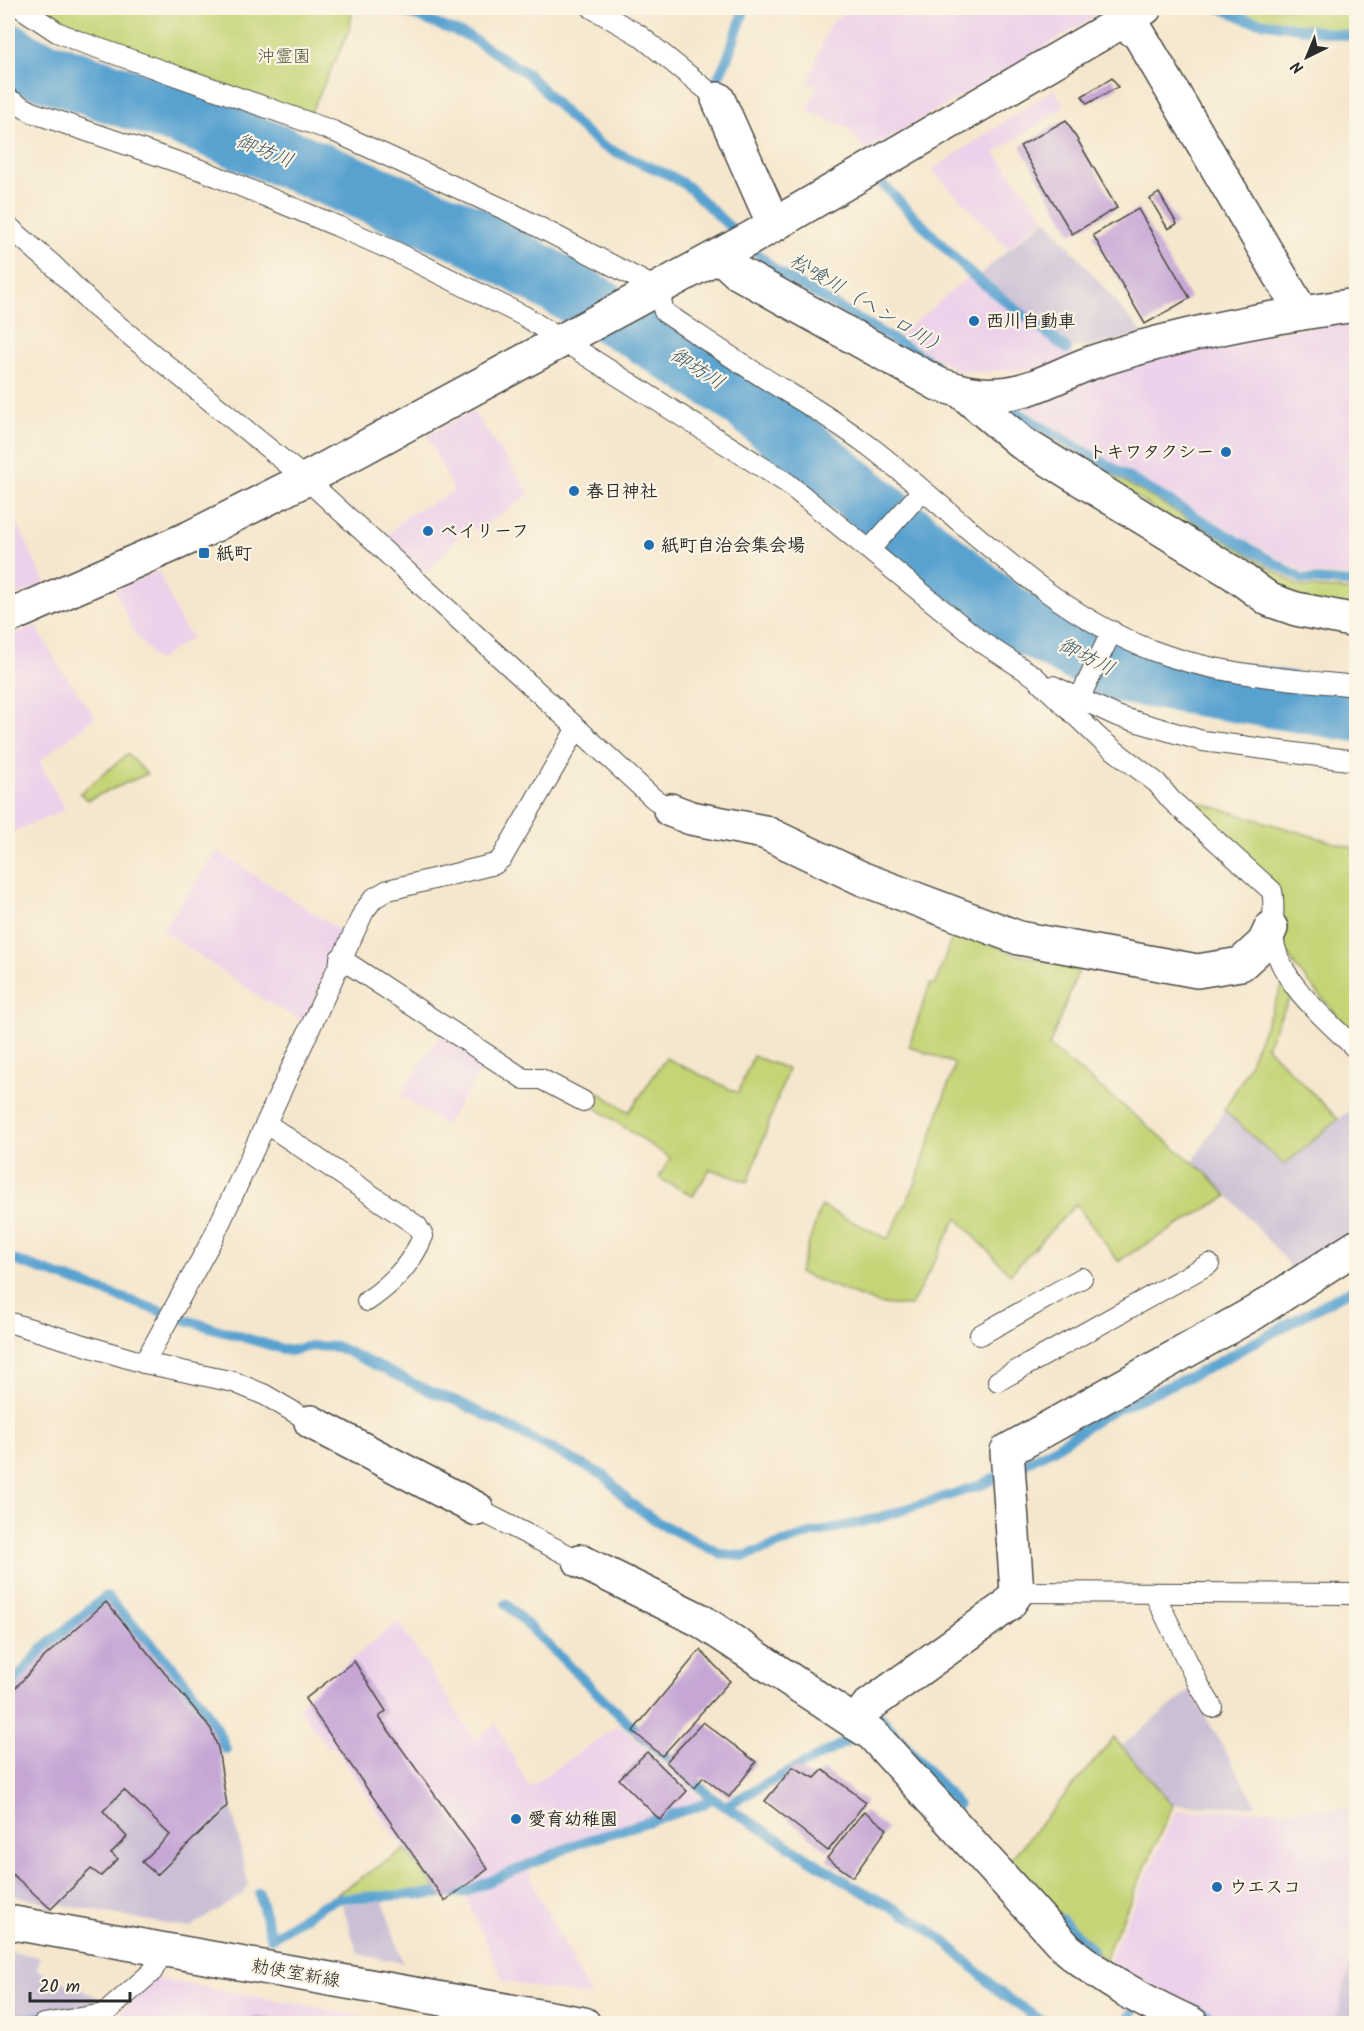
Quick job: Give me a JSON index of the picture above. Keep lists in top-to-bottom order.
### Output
{
  "streets": {
    "street": ["勅使室新線"]
  },
  "water": ["御坊川", "松喰川（ヘンロ川）"],
  "parks": ["沖霊園"],
  "places": {
    "other": [
      "西川自動車",
      "トキワタクシー",
      "春日神社",
      "ベイリーフ",
      "紙町自治会集会場",
      "愛育幼稚園",
      "ウエスコ"
    ],
    "transit": ["紙町"]
  },
  "scale_bar": "20 m",
  "north": "bottom left"
}
